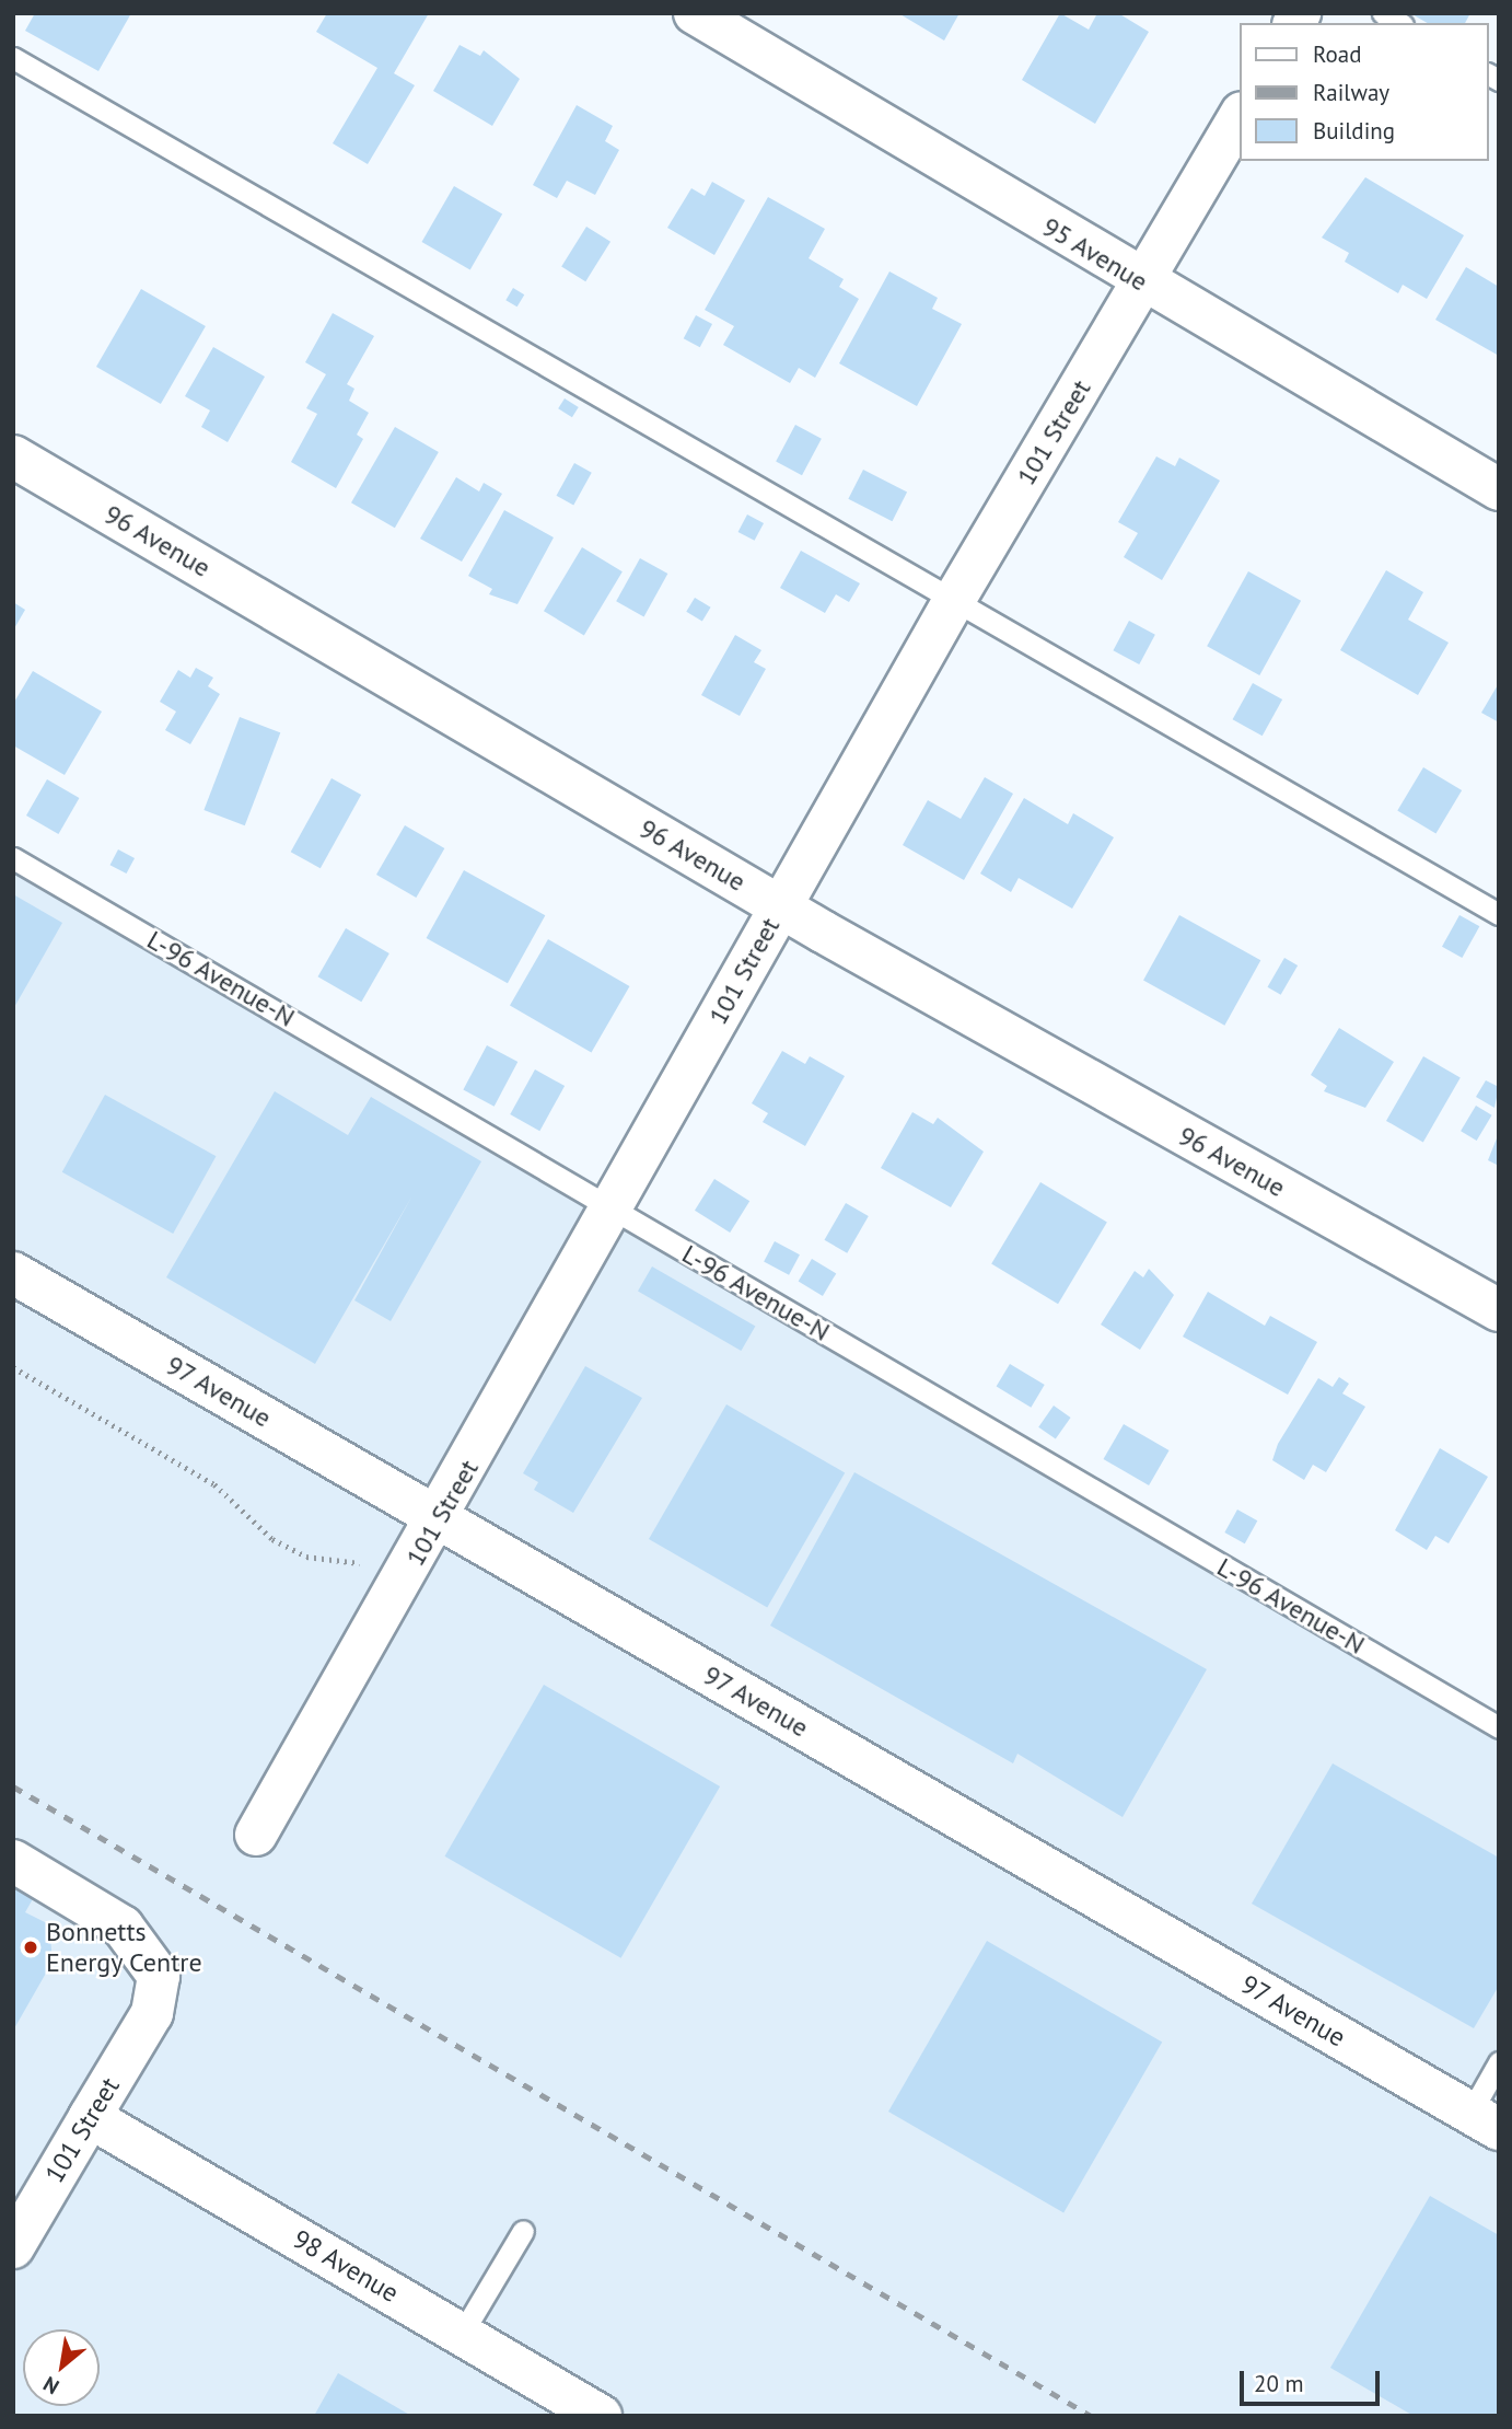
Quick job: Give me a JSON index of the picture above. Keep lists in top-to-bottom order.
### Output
{
  "streets": {
    "street": [
      "95 Avenue",
      "101 Street",
      "96 Avenue",
      "97 Avenue",
      "98 Avenue"
    ],
    "lane": ["L-96 Avenue-N"]
  },
  "crossings": [
    ["95 Avenue", "101 Street"],
    ["101 Street", "96 Avenue"],
    ["101 Street", "L-96 Avenue-N"],
    ["101 Street", "97 Avenue"],
    ["101 Street", "98 Avenue"]
  ],
  "places": ["Bonnetts Energy Centre"],
  "legend": ["Road", "Railway", "Building"],
  "scale_bar": "20 m",
  "north": "bottom left"
}
